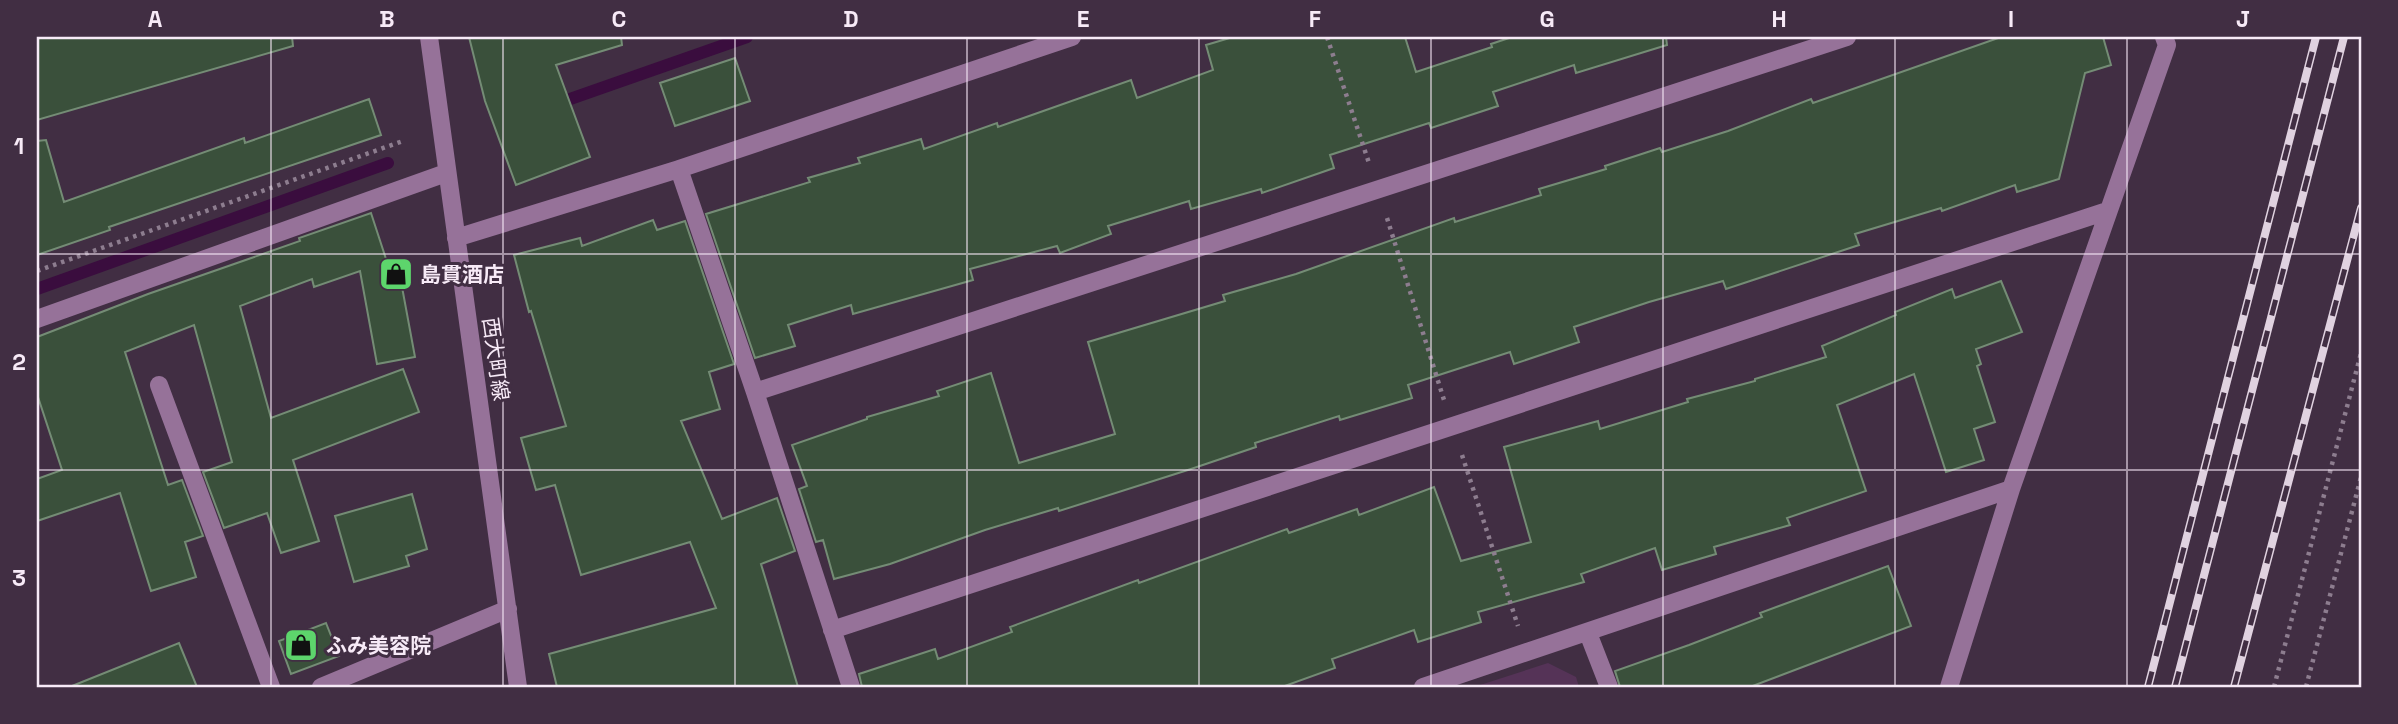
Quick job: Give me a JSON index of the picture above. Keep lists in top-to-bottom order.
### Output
{
  "streets": {
    "street": ["西大町線"]
  },
  "places": {
    "shop": ["島貫酒店", "ふみ美容院"]
  },
  "grid": {
    "columns": [
      "A",
      "B",
      "C",
      "D",
      "E",
      "F",
      "G",
      "H",
      "I",
      "J"
    ],
    "rows": ["1", "2", "3"]
  }
}
